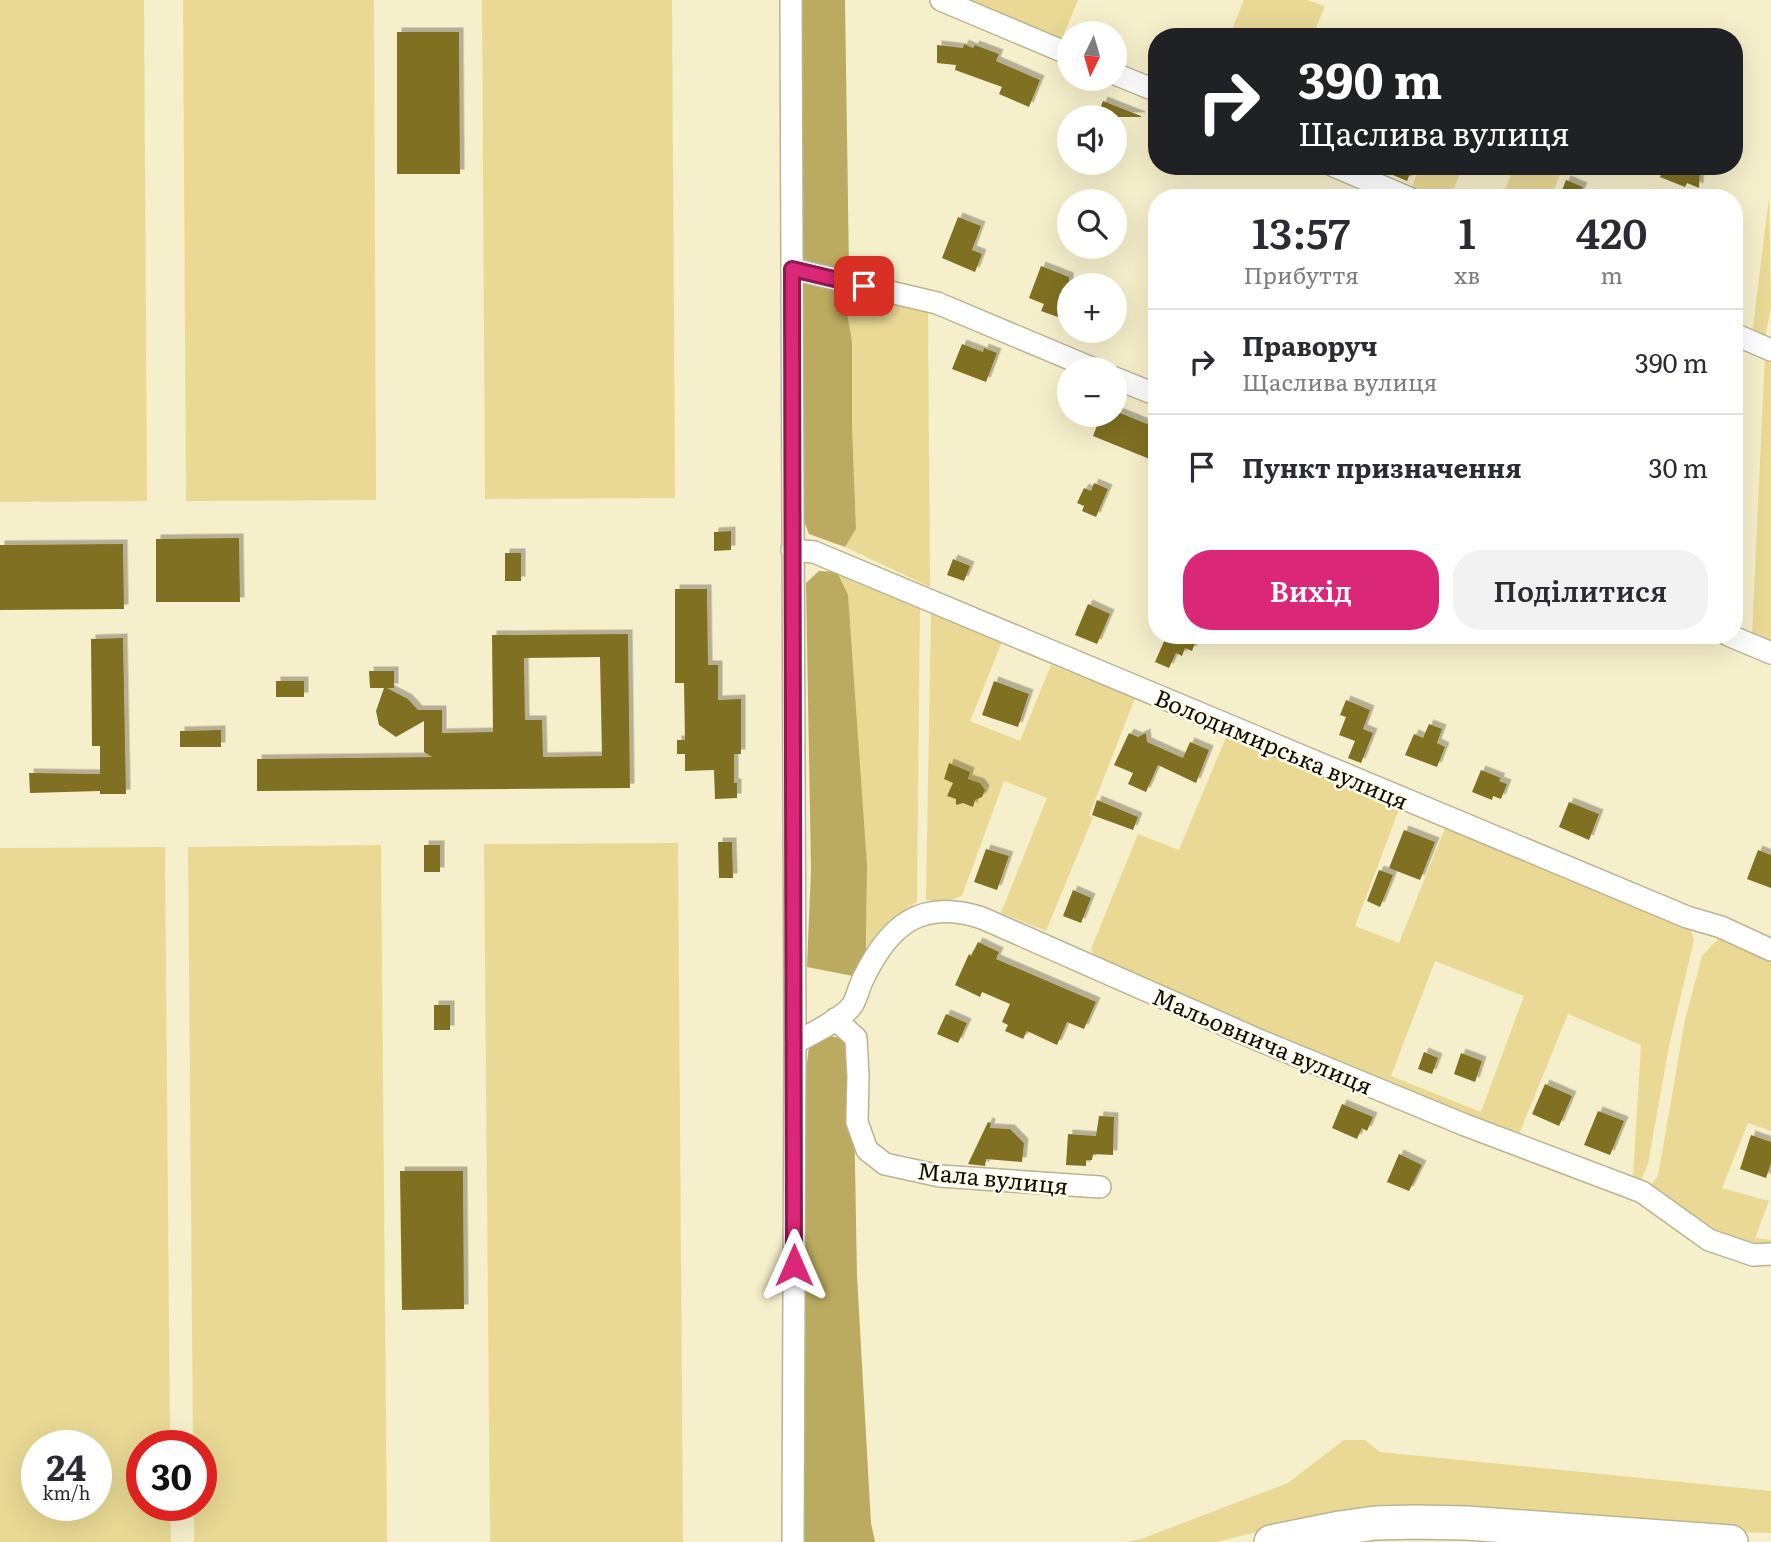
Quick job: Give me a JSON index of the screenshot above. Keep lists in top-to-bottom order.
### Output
{
  "streets": {
    "street": ["Володимирська вулиця", "Мальовнича вулиця", "Мала вулиця"]
  },
  "crossings": [
    ["Мальовнича вулиця", "Мала вулиця"]
  ],
  "north": "bottom",
  "page": {
    "map_buttons": ["+", "−"],
    "turn": ["390 m", "Щаслива вулиця"],
    "eta": [
      "13:57",
      "Прибуття",
      "1",
      "хв",
      "420",
      "m"
    ],
    "list": [
      {
        "name": "Праворуч",
        "note": "Щаслива вулиця",
        "value": "390 m"
      },
      {
        "name": "Пункт призначення",
        "value": "30 m"
      }
    ],
    "buttons": ["Вихід", "Поділитися"],
    "speed": "24 km/h",
    "limit": "30"
  }
}
